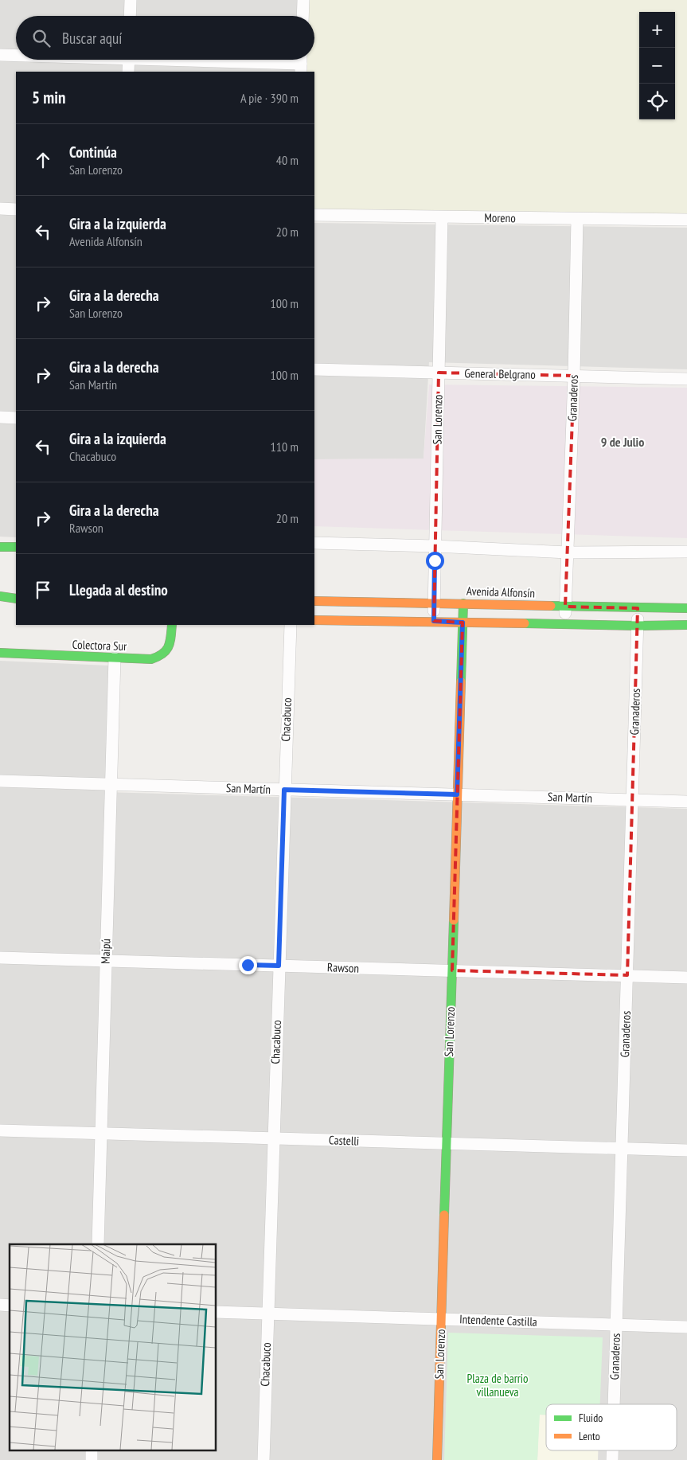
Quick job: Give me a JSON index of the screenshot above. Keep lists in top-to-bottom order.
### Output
{
  "streets": {
    "street": [
      "Moreno",
      "General Belgrano",
      "Granaderos",
      "San Lorenzo",
      "Avenida Alfonsín",
      "Colectora Sur",
      "Chacabuco",
      "San Martín",
      "Maipú",
      "Rawson",
      "Castelli",
      "Intendente Castilla"
    ]
  },
  "crossings": [
    ["Moreno", "Granaderos"],
    ["Moreno", "San Lorenzo"],
    ["General Belgrano", "Granaderos"],
    ["General Belgrano", "San Lorenzo"],
    ["Granaderos", "Avenida Alfonsín"],
    ["Granaderos", "San Martín"],
    ["Granaderos", "Rawson"],
    ["Granaderos", "Castelli"],
    ["Granaderos", "Intendente Castilla"],
    ["San Lorenzo", "Avenida Alfonsín"],
    ["San Lorenzo", "San Martín"],
    ["San Lorenzo", "Rawson"],
    ["San Lorenzo", "Castelli"],
    ["San Lorenzo", "Intendente Castilla"],
    ["Colectora Sur", "Maipú"],
    ["Chacabuco", "San Martín"],
    ["Chacabuco", "Rawson"],
    ["Chacabuco", "Castelli"],
    ["Chacabuco", "Intendente Castilla"],
    ["San Martín", "Maipú"],
    ["Maipú", "Rawson"],
    ["Maipú", "Castelli"]
  ],
  "districts": ["9 de Julio"],
  "parks": ["Plaza de barrio villanueva"],
  "legend": ["Fluido", "Lento"],
  "page": {
    "map_buttons": ["+", "−"],
    "search": "Buscar aquí",
    "heading": ["5 min", "A pie · 390 m"],
    "list": [
      ["Continúa", "San Lorenzo", "40 m"],
      ["Gira a la izquierda", "Avenida Alfonsín", "20 m"],
      ["Gira a la derecha", "San Lorenzo", "100 m"],
      ["Gira a la derecha", "San Martín", "100 m"],
      ["Gira a la izquierda", "Chacabuco", "110 m"],
      ["Gira a la derecha", "Rawson", "20 m"],
      "Llegada al destino"
    ]
  }
}
